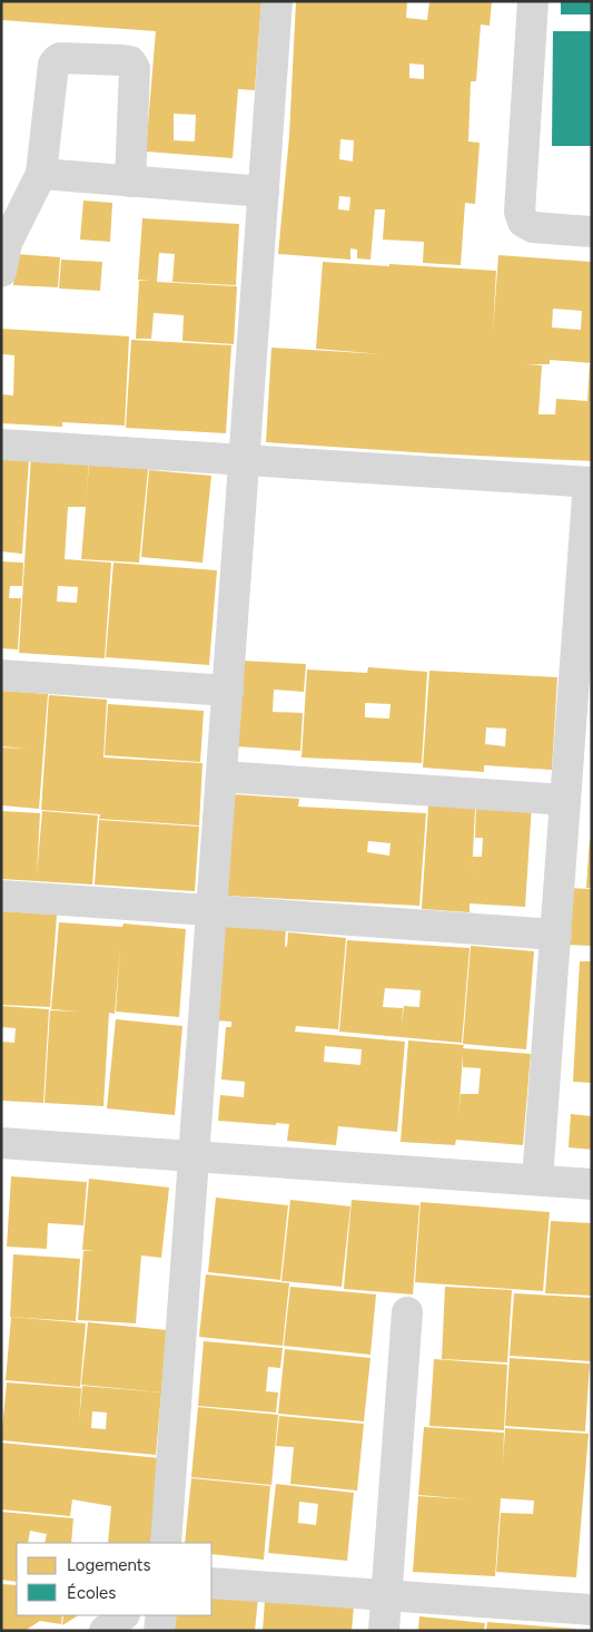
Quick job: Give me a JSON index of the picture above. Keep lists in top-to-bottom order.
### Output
{
  "legend": ["Logements", "Écoles"]
}
